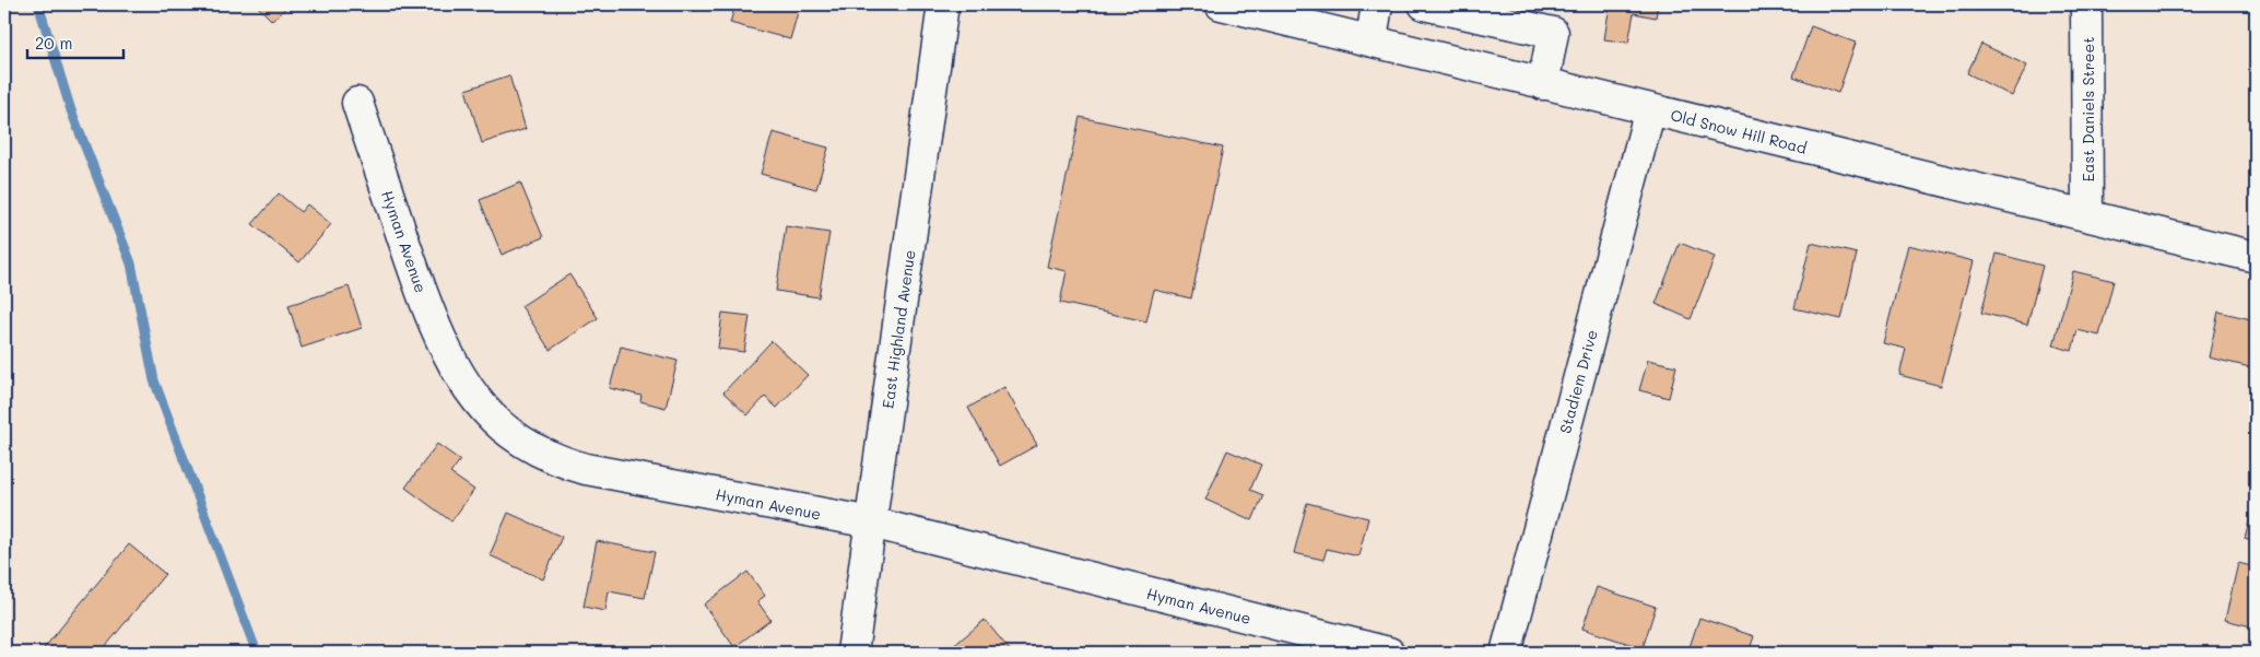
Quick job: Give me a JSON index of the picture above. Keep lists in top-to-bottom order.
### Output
{
  "streets": {
    "street": [
      "East Daniels Street",
      "Old Snow Hill Road",
      "Hyman Avenue",
      "East Highland Avenue",
      "Stadiem Drive"
    ]
  },
  "crossings": [
    ["East Daniels Street", "Old Snow Hill Road"],
    ["Old Snow Hill Road", "Stadiem Drive"],
    ["Hyman Avenue", "East Highland Avenue"]
  ],
  "scale_bar": "20 m"
}
